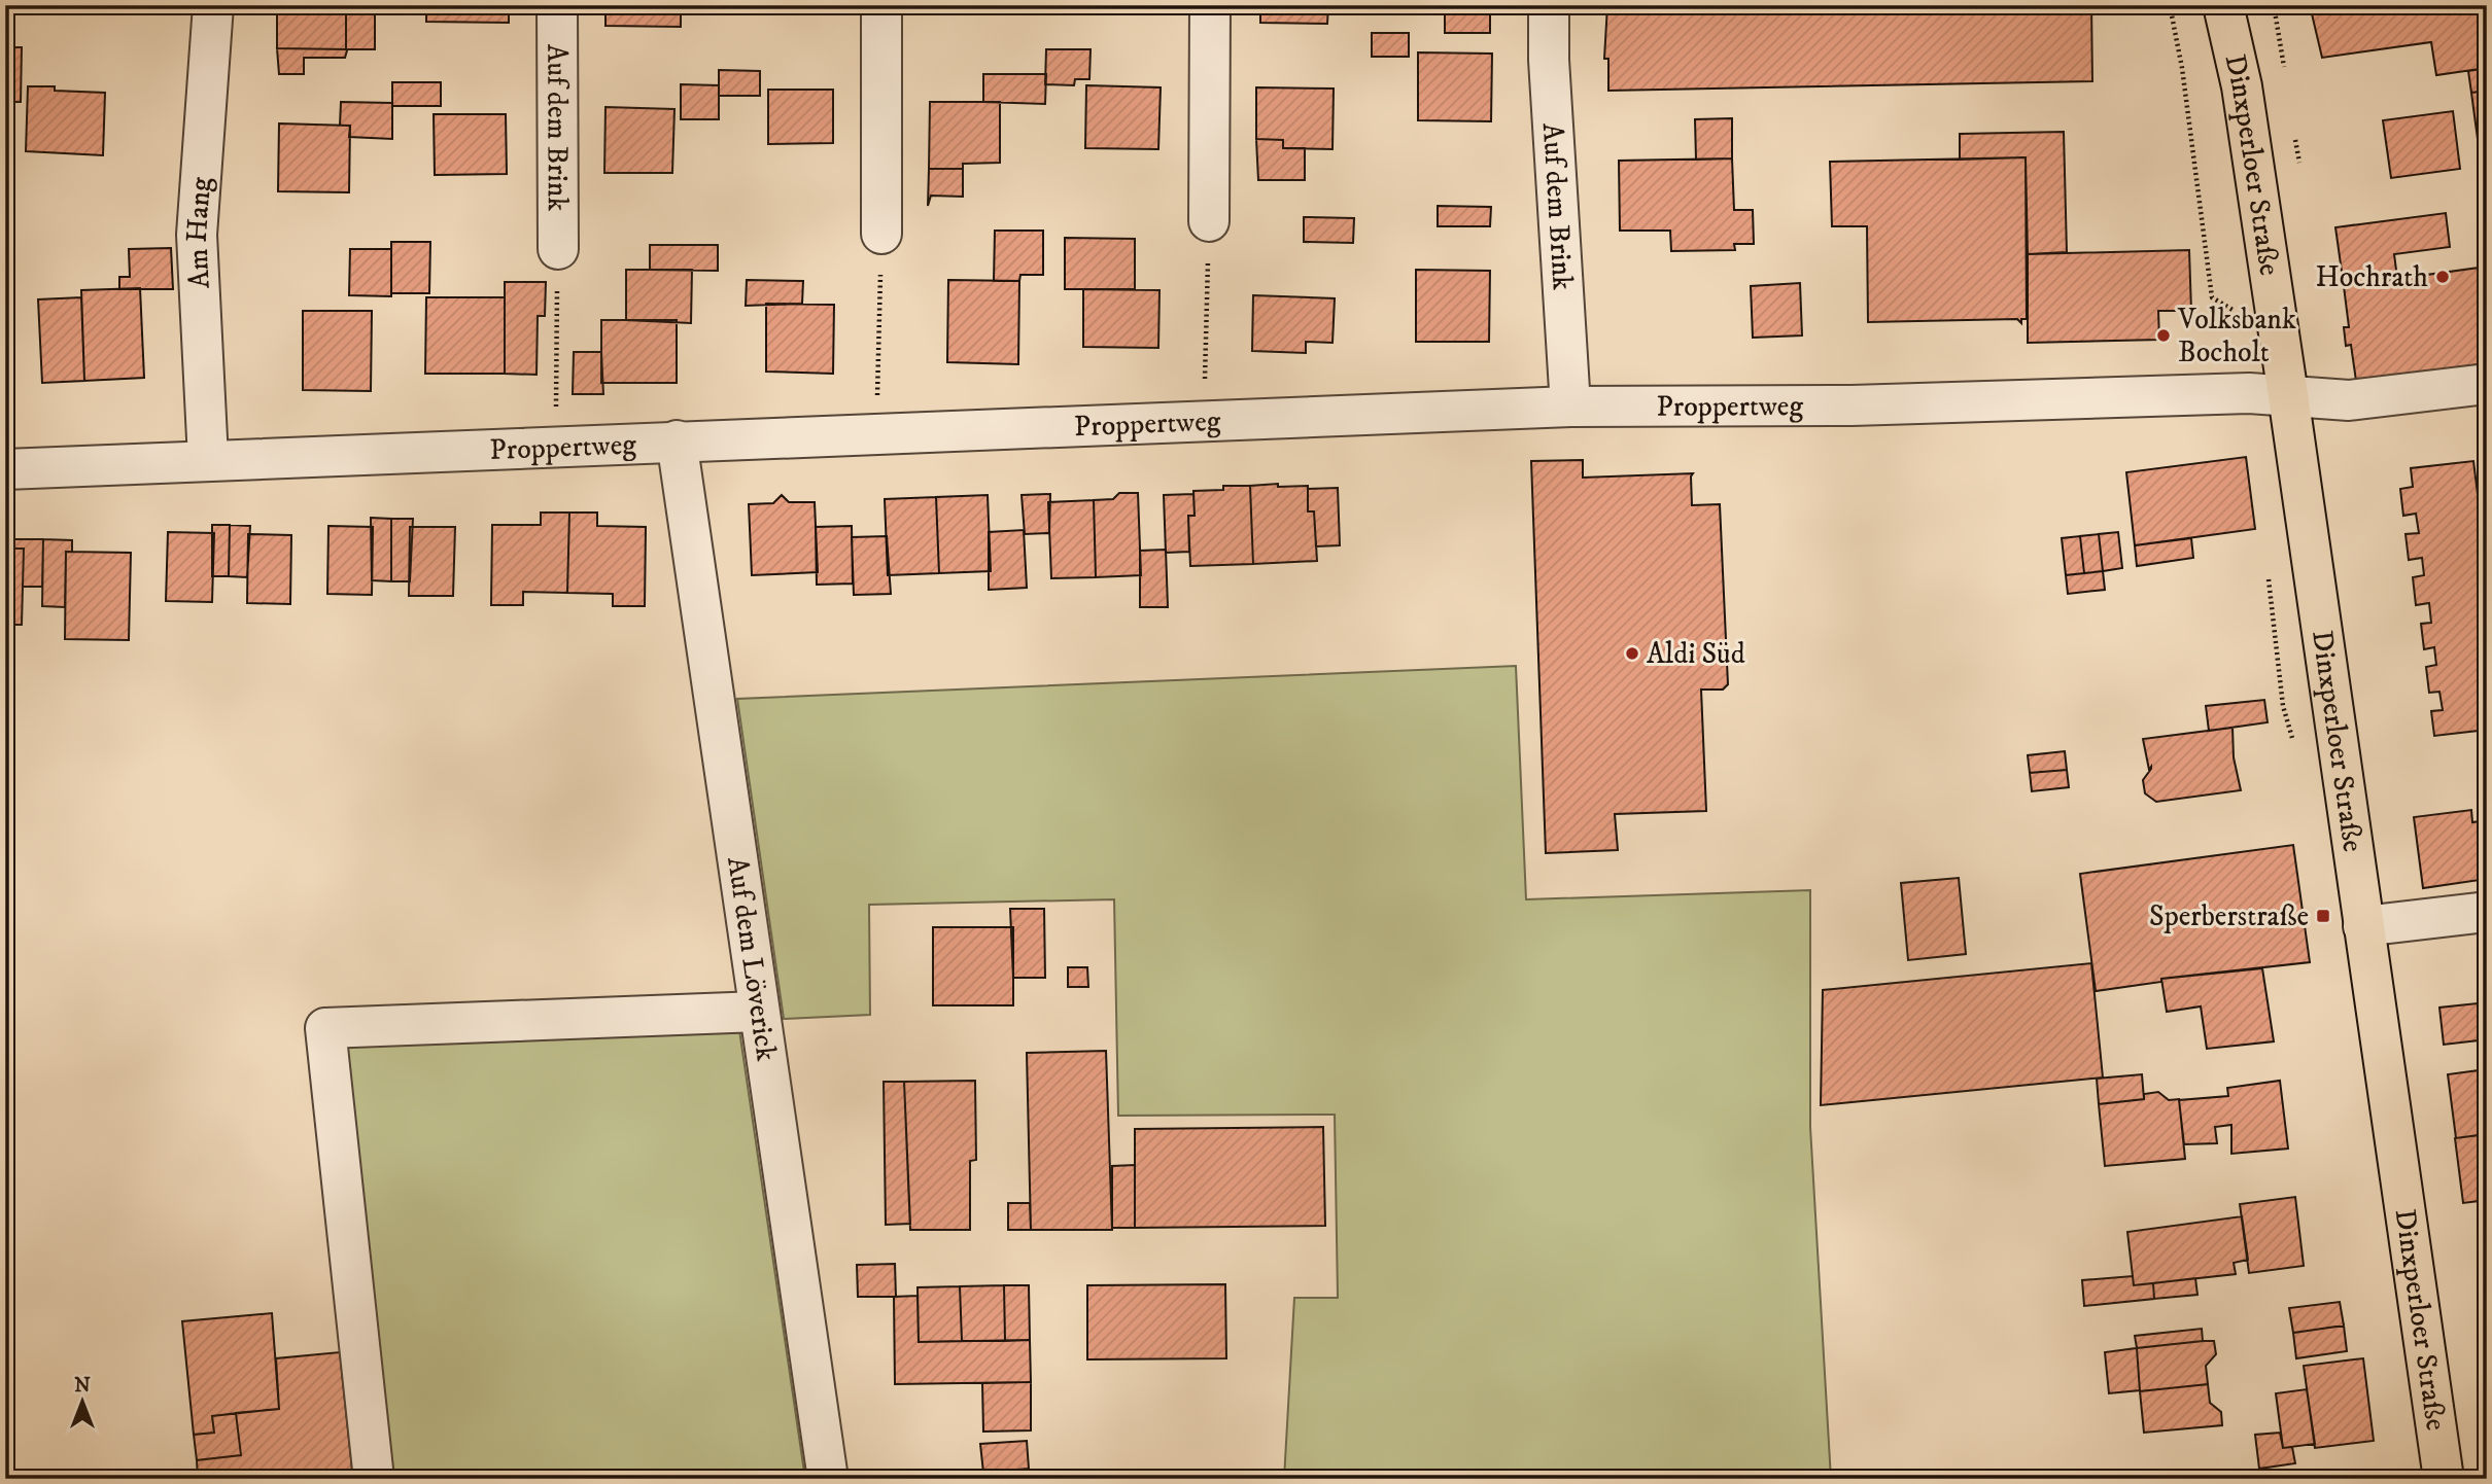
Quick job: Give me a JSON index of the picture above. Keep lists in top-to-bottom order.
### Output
{
  "streets": {
    "main road": ["Dinxperloer Straße"],
    "street": [
      "Auf dem Brink",
      "Am Hang",
      "Proppertweg",
      "Auf dem Löverick"
    ]
  },
  "crossings": [
    ["Auf dem Brink", "Proppertweg"],
    ["Dinxperloer Straße", "Proppertweg"],
    ["Am Hang", "Proppertweg"],
    ["Proppertweg", "Auf dem Löverick"]
  ],
  "places": {
    "other": ["Hochrath", "Volksbank Bocholt", "Aldi Süd"],
    "transit": ["Sperberstraße"]
  },
  "north": "top"
}
